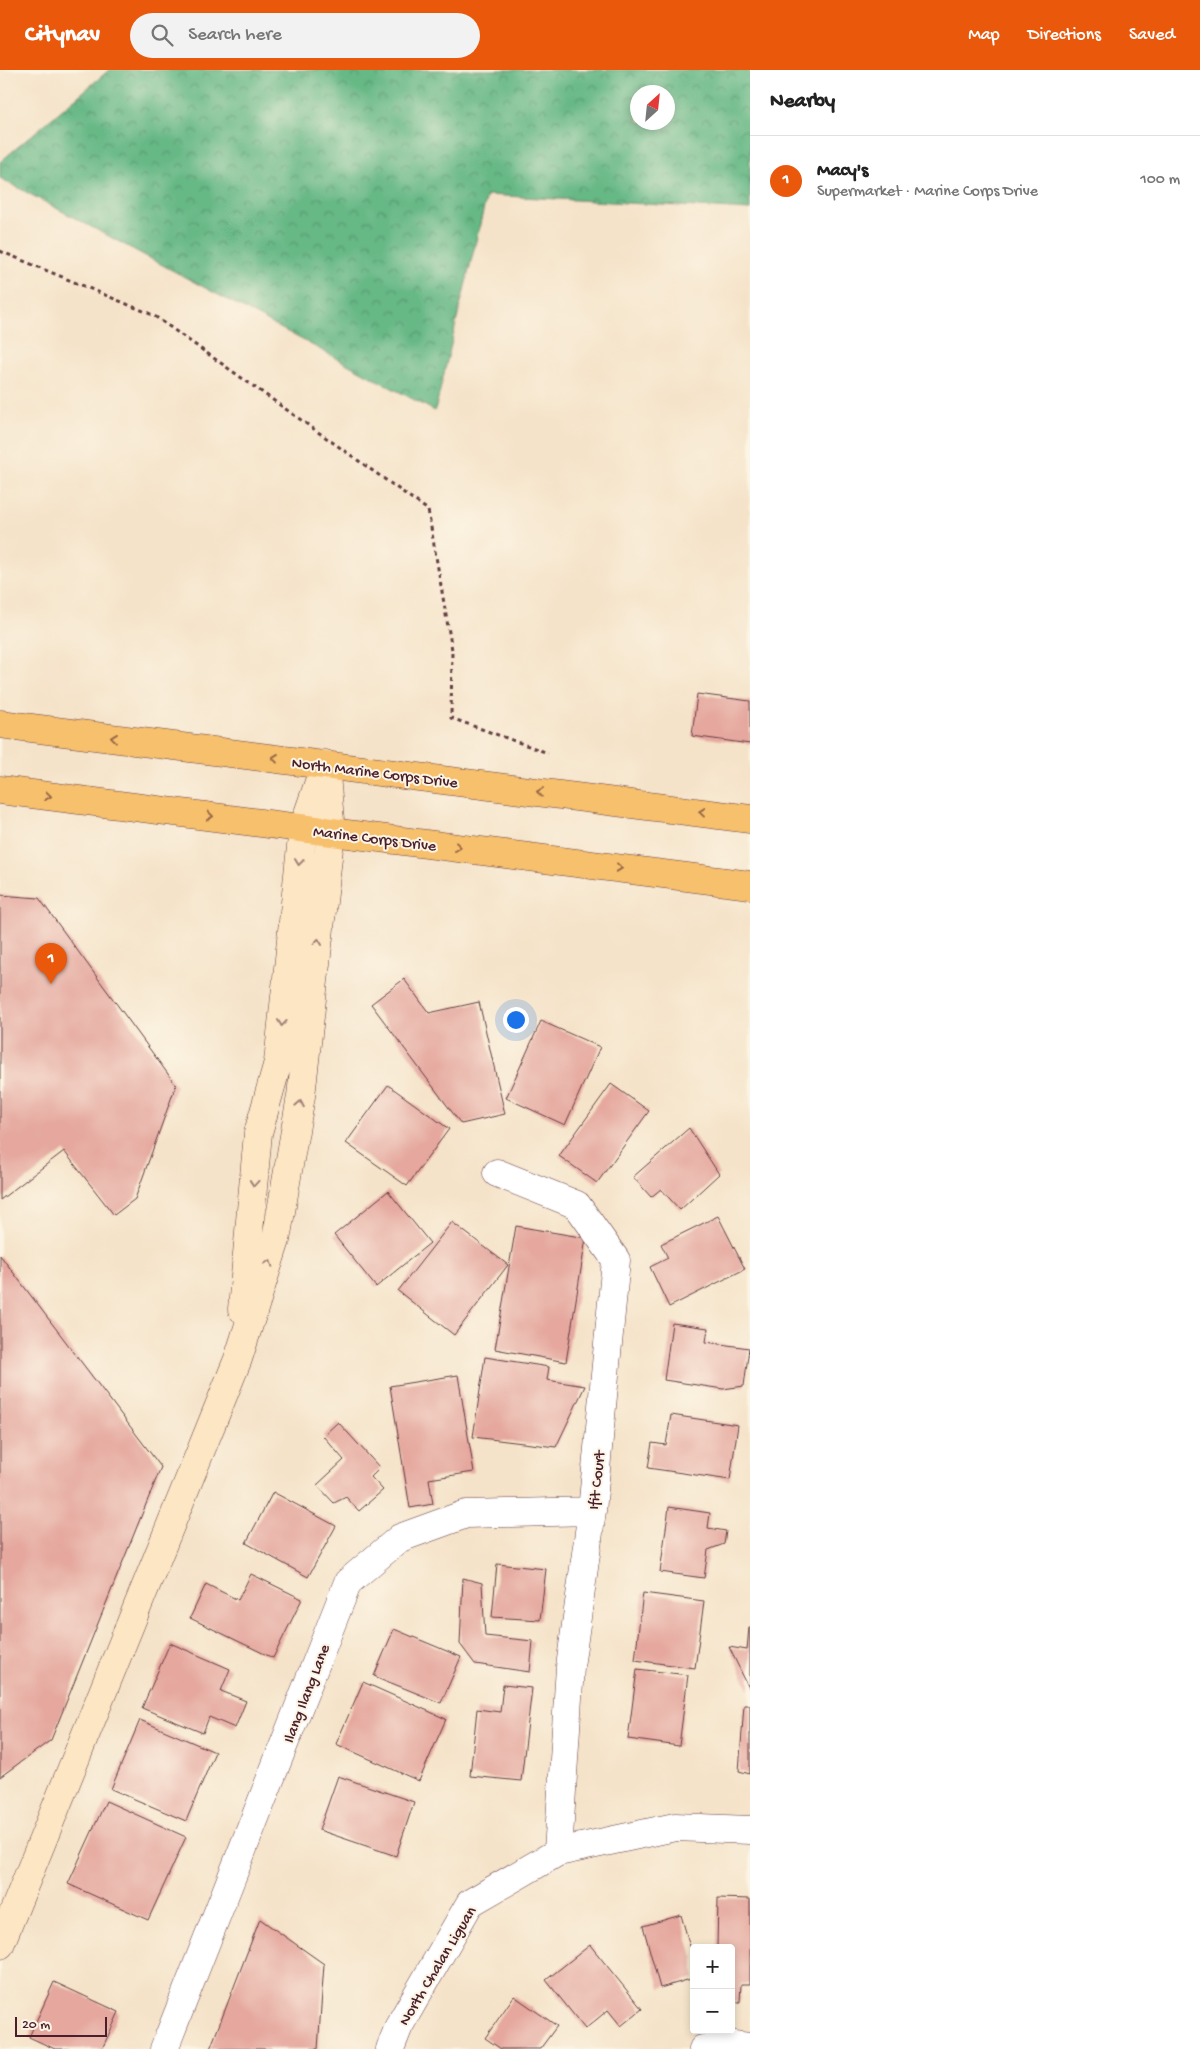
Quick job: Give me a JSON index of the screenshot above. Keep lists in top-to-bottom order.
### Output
{
  "streets": {
    "main road": ["North Marine Corps Drive", "Marine Corps Drive"],
    "street": ["Ifit Court", "Ilang Ilang Lane", "North Chalan Liguan"]
  },
  "crossings": [
    ["Ifit Court", "Ilang Ilang Lane"],
    ["Ifit Court", "North Chalan Liguan"]
  ],
  "one_way": ["North Marine Corps Drive", "Marine Corps Drive"],
  "scale_bar": "20 m",
  "north": "top right",
  "page": {
    "header": "Citynav",
    "search": "Search here",
    "nav": ["Map", "Directions", "Saved"],
    "heading": "Nearby",
    "list": [
      {
        "mark": "1",
        "name": "Macy's",
        "note": "Supermarket · Marine Corps Drive",
        "value": "100 m"
      }
    ],
    "pins": "1",
    "map_buttons": ["+", "−"],
    "scale": "20 m"
  }
}
